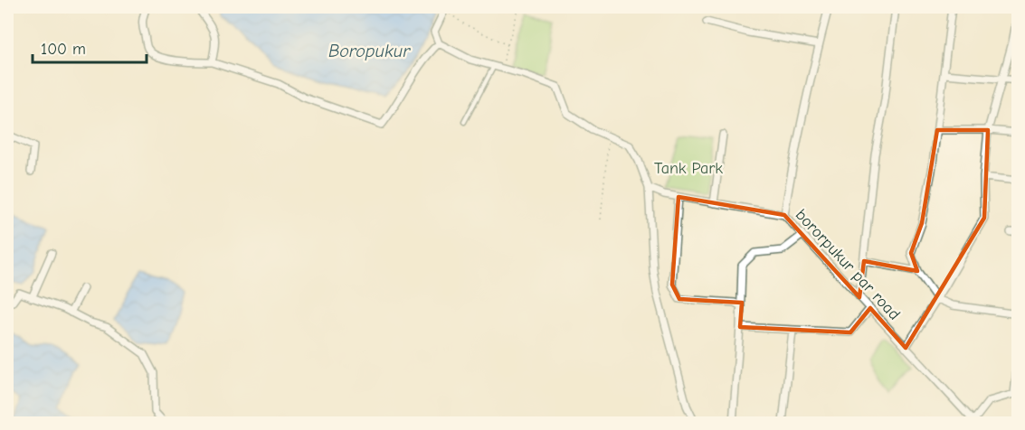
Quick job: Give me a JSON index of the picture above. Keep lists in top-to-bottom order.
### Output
{
  "streets": {
    "street": ["bororpukur par road"]
  },
  "water": ["Boropukur"],
  "parks": ["Tank Park"],
  "scale_bar": "100 m"
}
